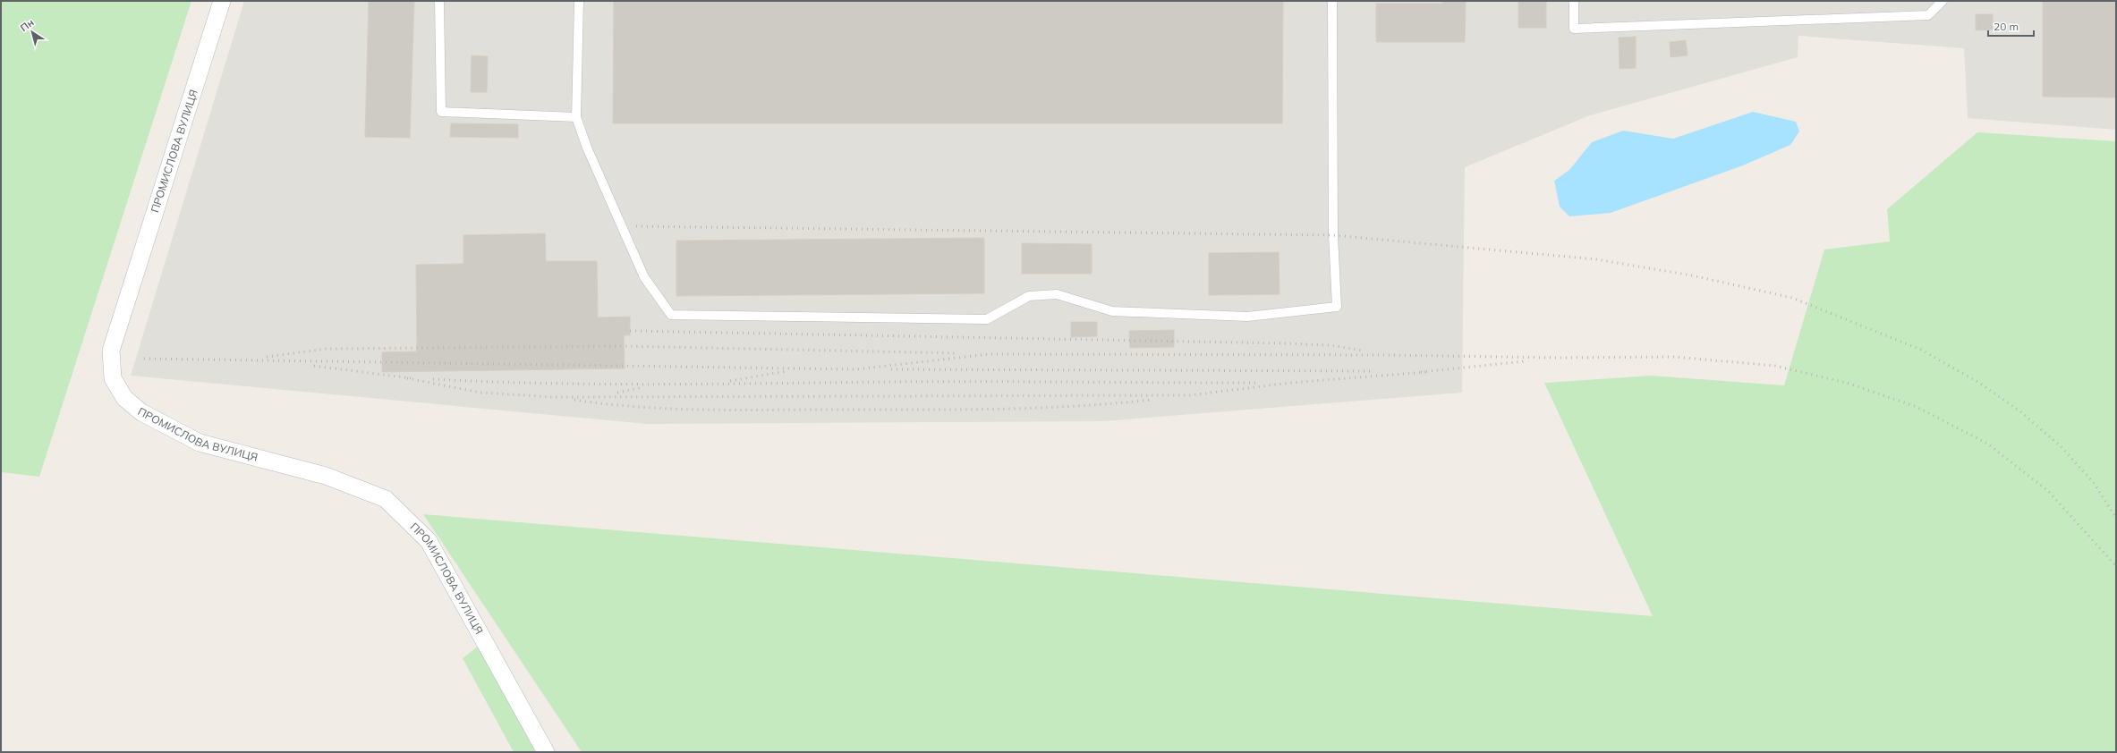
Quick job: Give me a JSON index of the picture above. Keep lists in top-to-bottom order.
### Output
{
  "streets": {
    "street": ["ПРОМИСЛОВА ВУЛИЦЯ"]
  },
  "scale_bar": "20 m",
  "north": "top left"
}
